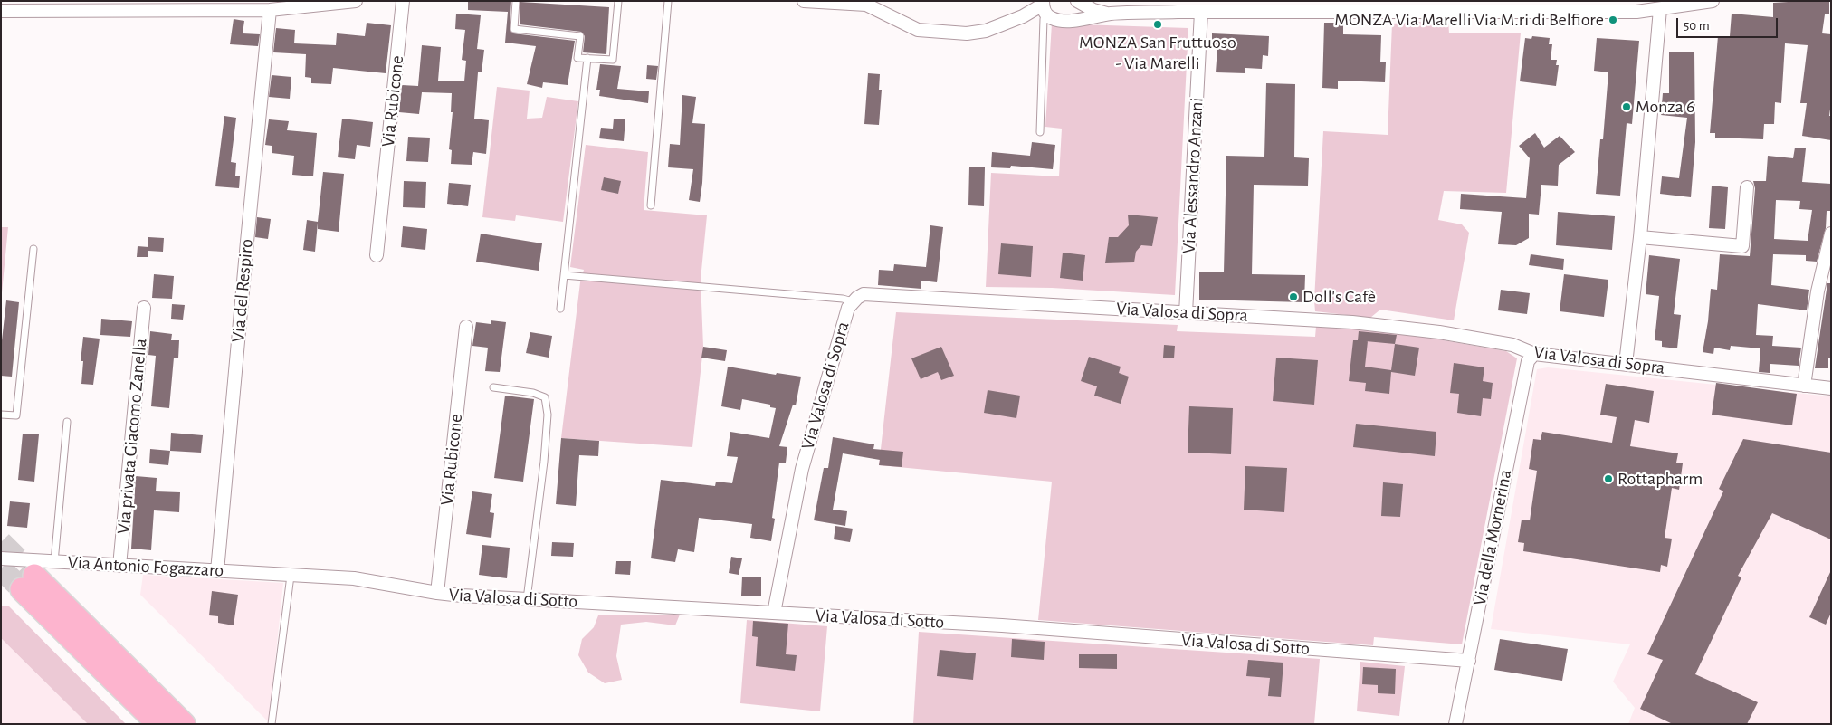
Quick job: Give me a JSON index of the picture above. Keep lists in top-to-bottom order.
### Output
{
  "streets": {
    "street": [
      "Via Rubicone",
      "Via Alessandro Anzani",
      "Via del Respiro",
      "Via Valosa di Sopra",
      "Via privata Giacomo Zanella",
      "Via della Mornerina",
      "Via Antonio Fogazzaro",
      "Via Valosa di Sotto"
    ]
  },
  "crossings": [
    ["Via Rubicone", "Via Valosa di Sotto"],
    ["Via Alessandro Anzani", "Via Valosa di Sopra"],
    ["Via del Respiro", "Via Antonio Fogazzaro"],
    ["Via Valosa di Sopra", "Via della Mornerina"],
    ["Via Valosa di Sopra", "Via Valosa di Sotto"],
    ["Via privata Giacomo Zanella", "Via Antonio Fogazzaro"],
    ["Via della Mornerina", "Via Valosa di Sotto"],
    ["Via Antonio Fogazzaro", "Via Valosa di Sotto"]
  ],
  "places": [
    "MONZA Via Marelli Via M.ri di Belfiore",
    "MONZA San Fruttuoso - Via Marelli",
    "Monza 6",
    "Doll's Cafè",
    "Rottapharm"
  ],
  "scale_bar": "50 m"
}
